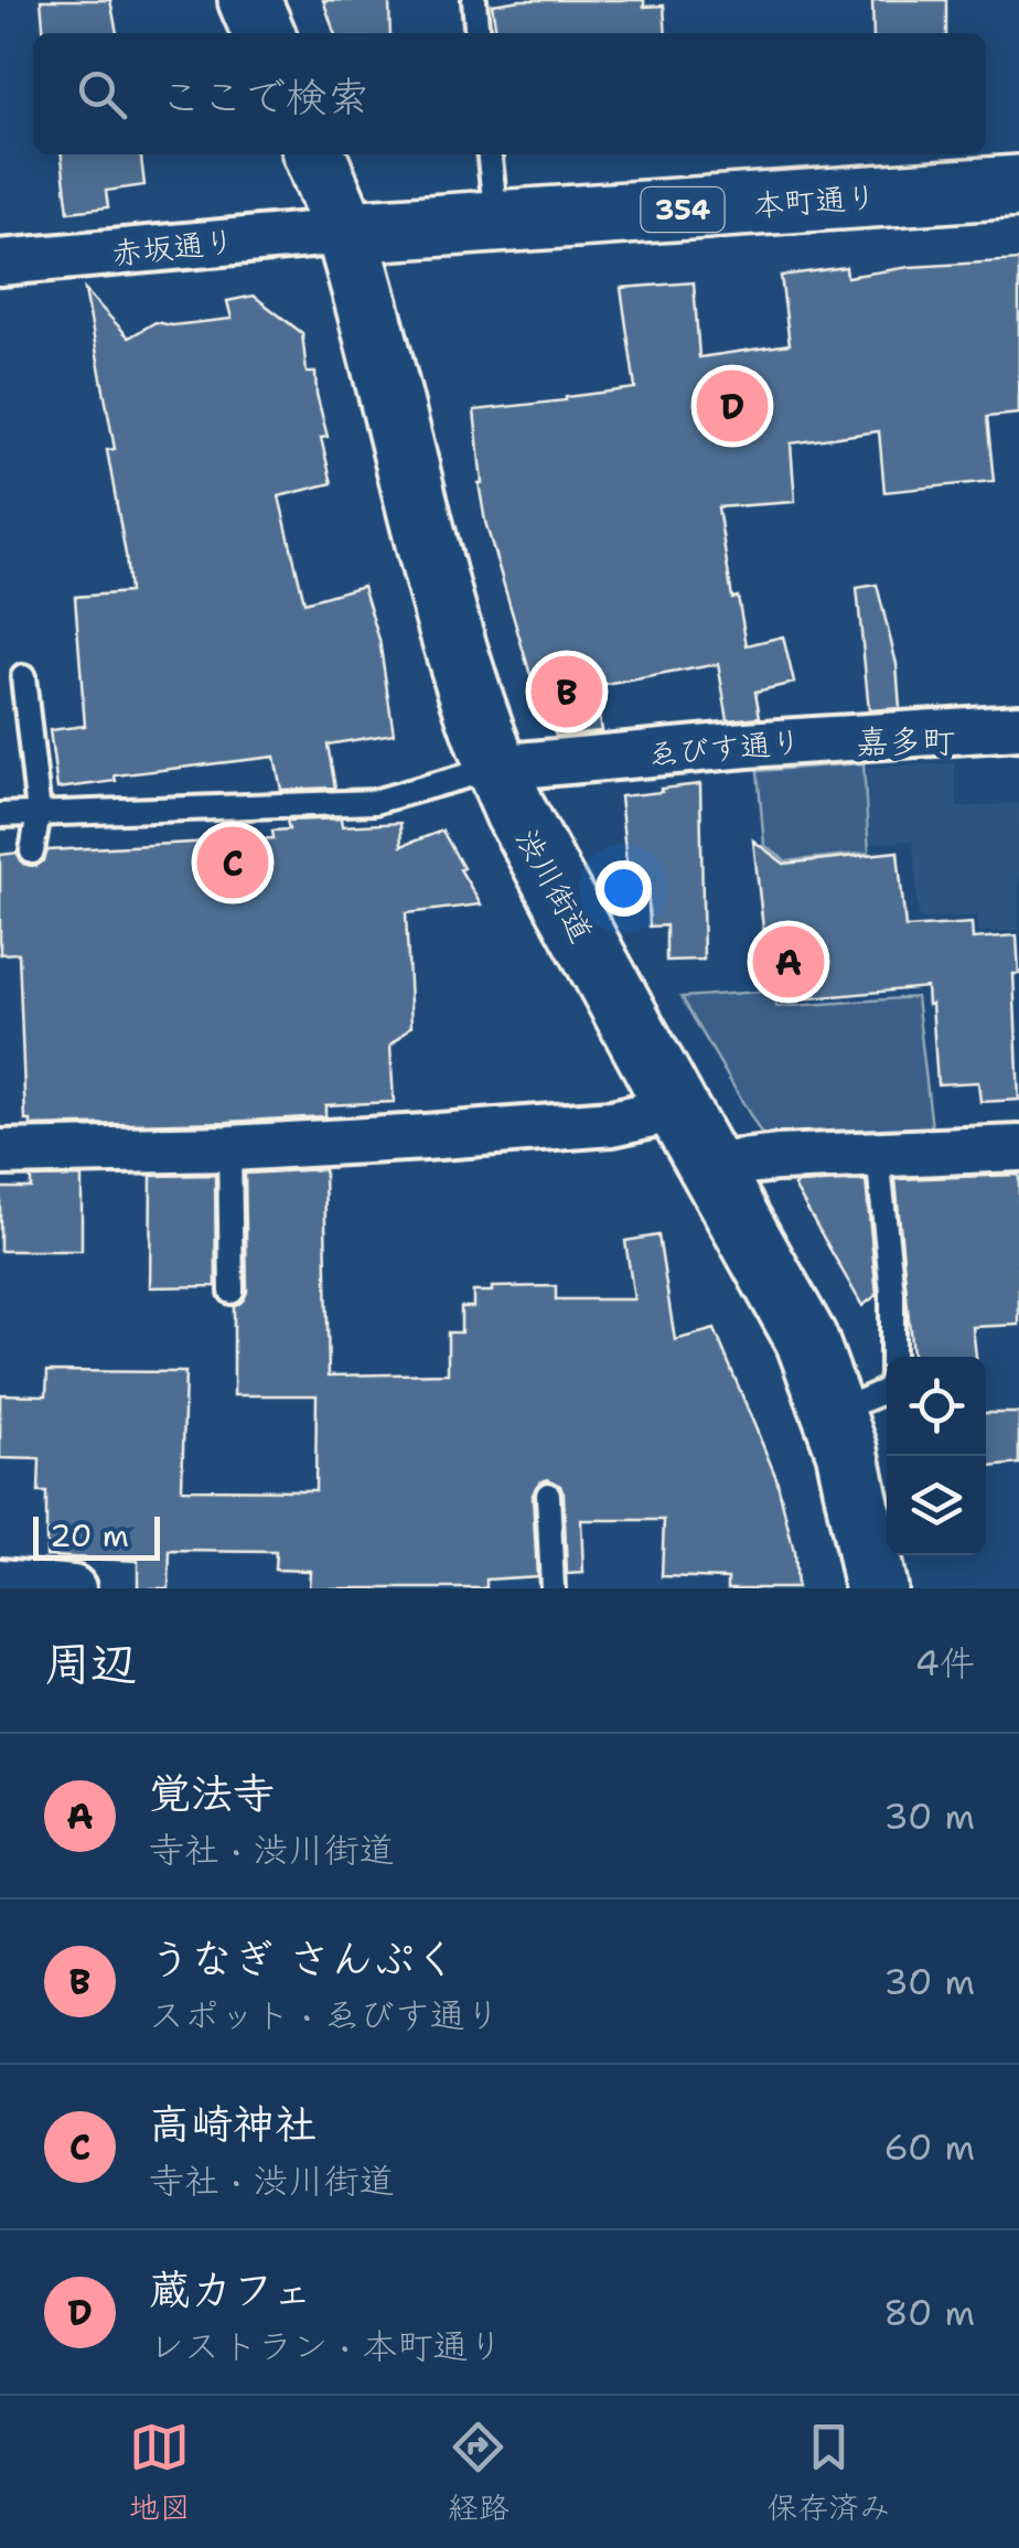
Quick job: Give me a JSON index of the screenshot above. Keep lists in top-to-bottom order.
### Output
{
  "streets": {
    "main road": ["本町通り", "354", "渋川街道"],
    "street": ["赤坂通り", "ゑびす通り"]
  },
  "crossings": [
    ["本町通り", "赤坂通り"],
    ["本町通り", "渋川街道"],
    ["赤坂通り", "渋川街道"],
    ["ゑびす通り", "渋川街道"]
  ],
  "districts": ["嘉多町"],
  "scale_bar": "20 m",
  "page": {
    "search": "ここで検索",
    "pins": [
      "D",
      "B",
      "C",
      "A"
    ],
    "scale": "20 m",
    "heading": ["周辺", "4件"],
    "list": [
      {
        "mark": "A",
        "name": "覚法寺",
        "note": "寺社 · 渋川街道",
        "value": "30 m"
      },
      {
        "mark": "B",
        "name": "うなぎ さんぷく",
        "note": "スポット · ゑびす通り",
        "value": "30 m"
      },
      {
        "mark": "C",
        "name": "高崎神社",
        "note": "寺社 · 渋川街道",
        "value": "60 m"
      },
      {
        "mark": "D",
        "name": "蔵カフェ",
        "note": "レストラン · 本町通り",
        "value": "80 m"
      }
    ],
    "nav": ["地図", "経路", "保存済み"]
  }
}
